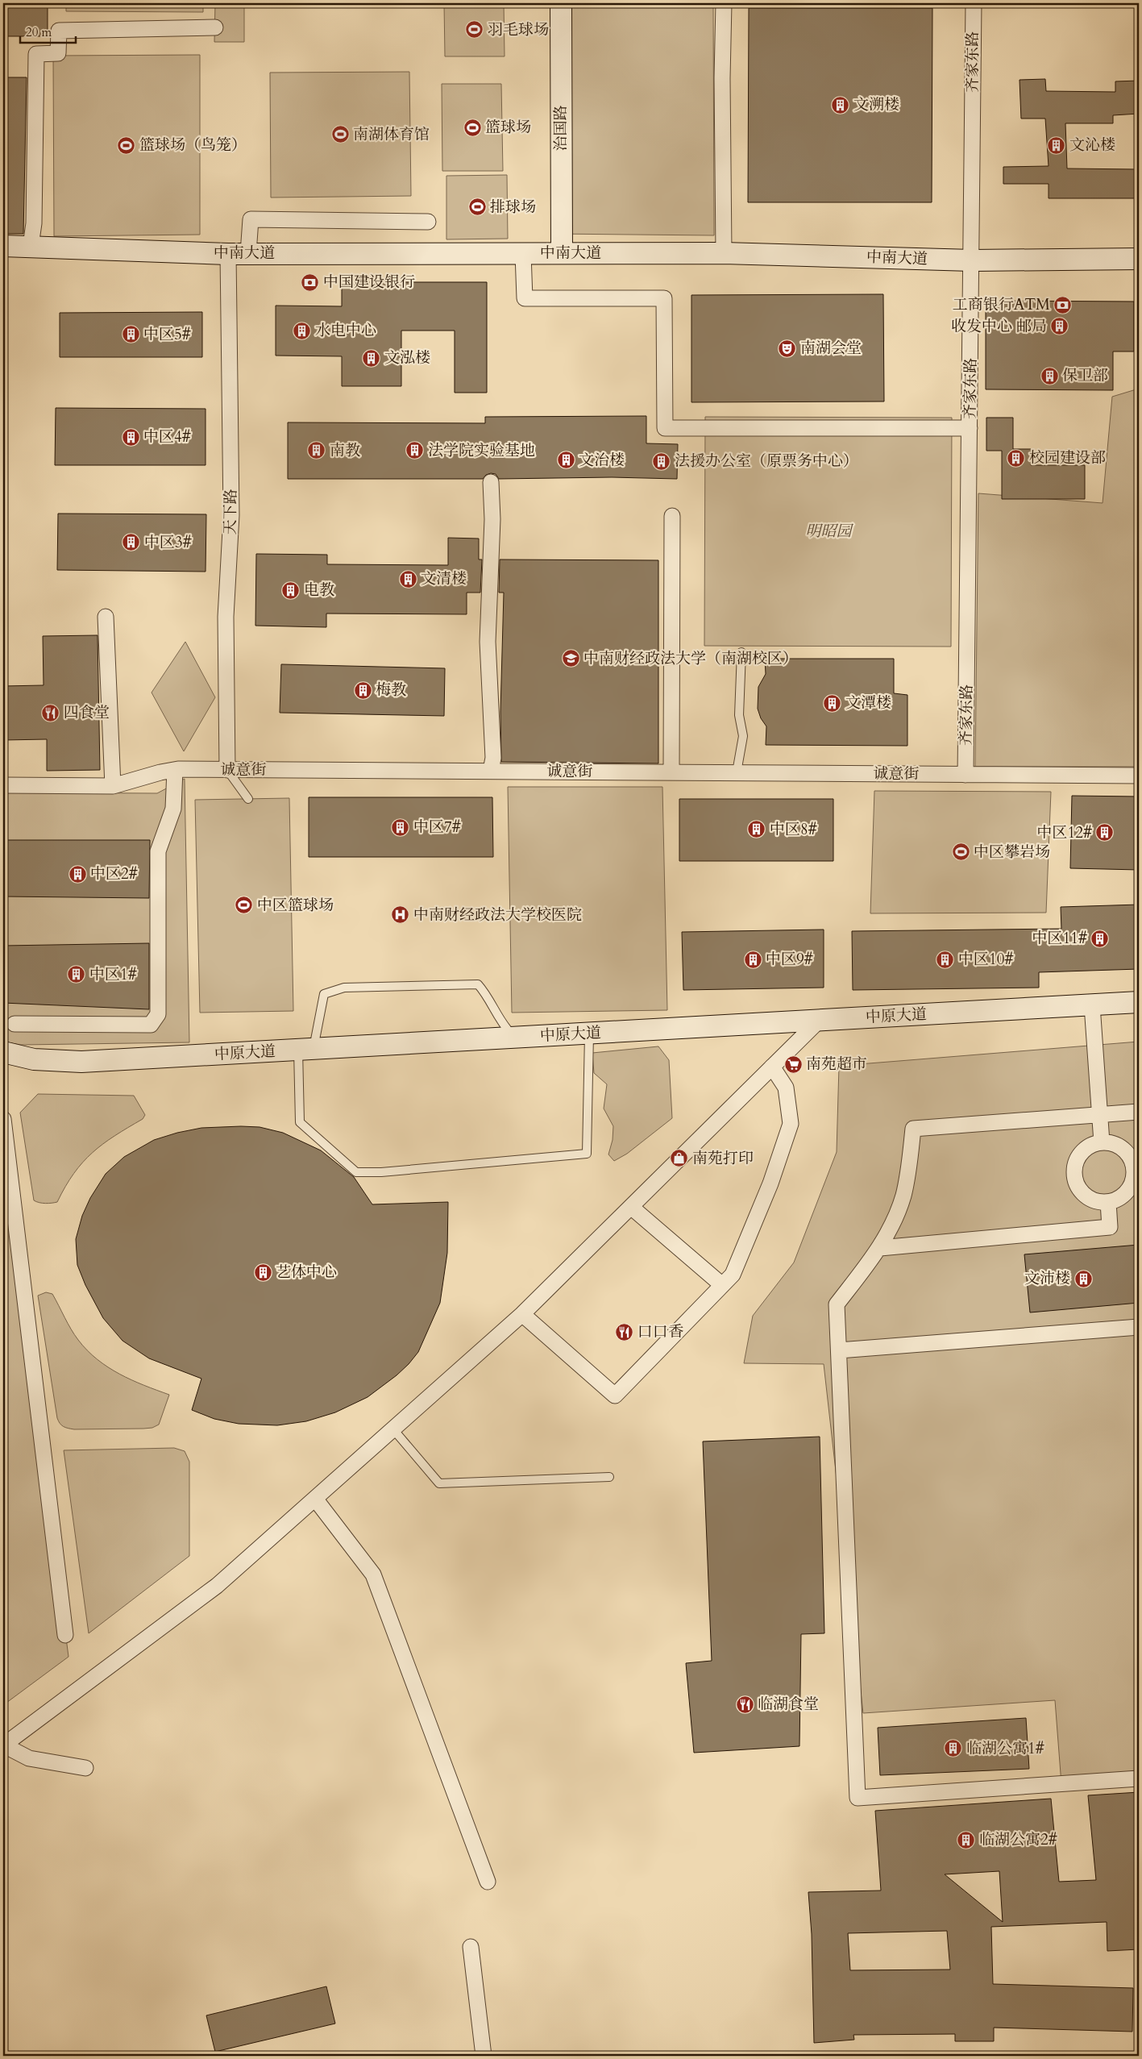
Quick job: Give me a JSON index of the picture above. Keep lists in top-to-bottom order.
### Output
{
  "streets": {
    "main road": ["治国路", "中南大道", "中原大道"],
    "street": ["齐家东路", "天下路", "诚意街"]
  },
  "crossings": [
    ["齐家东路", "中南大道"],
    ["齐家东路", "诚意街"],
    ["治国路", "中南大道"],
    ["中南大道", "天下路"],
    ["天下路", "诚意街"]
  ],
  "parks": ["明昭园"],
  "places": {
    "sports": [
      "羽毛球场",
      "篮球场",
      "南湖体育馆",
      "篮球场（鸟笼）",
      "排球场",
      "中区攀岩场",
      "中区篮球场"
    ],
    "building": [
      "文溯楼",
      "文沁楼",
      "收发中心 邮局",
      "水电中心",
      "中区5#",
      "文泓楼",
      "保卫部",
      "中区4#",
      "南教",
      "法学院实验基地",
      "校园建设部",
      "文治楼",
      "法援办公室（原票务中心）",
      "中区3#",
      "文清楼",
      "电教",
      "梅教",
      "文潭楼",
      "中区7#",
      "中区8#",
      "中区12#",
      "中区2#",
      "中区11#",
      "中区9#",
      "中区10#",
      "中区1#",
      "艺体中心",
      "文沛楼",
      "临湖公寓1#",
      "临湖公寓2#"
    ],
    "bank": ["中国建设银行", "工商银行ATM"],
    "theatre": ["南湖会堂"],
    "school or university": ["中南财经政法大学（南湖校区）"],
    "restaurant": ["四食堂", "口口香", "临湖食堂"],
    "hospital": ["中南财经政法大学校医院"],
    "supermarket": ["南苑超市"],
    "shop": ["南苑打印"]
  },
  "scale_bar": "20 m"
}
